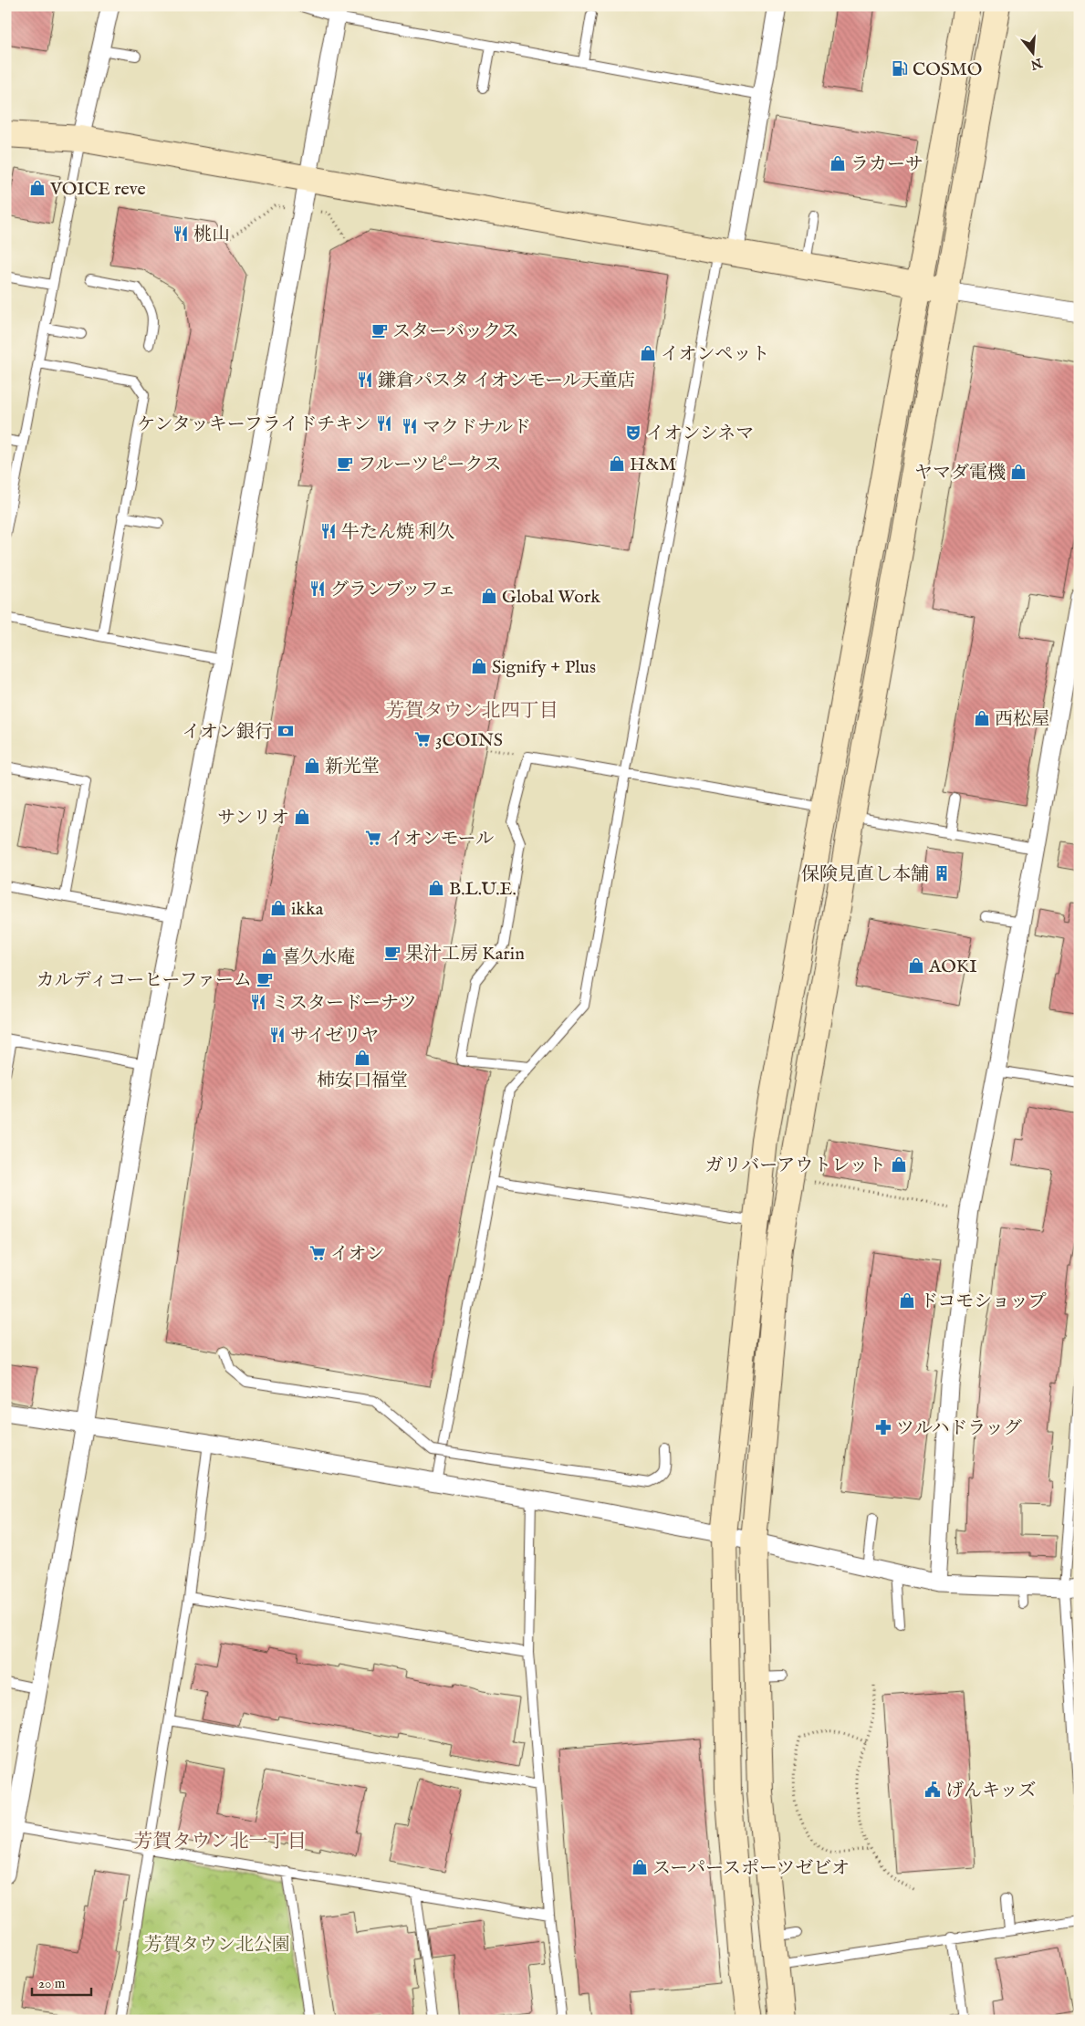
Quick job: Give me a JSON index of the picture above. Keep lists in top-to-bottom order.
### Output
{
  "districts": ["芳賀タウン北四丁目", "芳賀タウン北一丁目"],
  "parks": ["芳賀タウン北公園"],
  "places": {
    "fuel station": ["COSMO"],
    "shop": [
      "ラカーサ",
      "VOICE reve",
      "イオンペット",
      "H&M",
      "ヤマダ電機",
      "Global Work",
      "Signify + Plus",
      "西松屋",
      "新光堂",
      "サンリオ",
      "B.L.U.E.",
      "ikka",
      "喜久水庵",
      "AOKI",
      "柿安口福堂",
      "ガリバーアウトレット",
      "ドコモショップ",
      "スーパースポーツゼビオ"
    ],
    "restaurant": [
      "桃山",
      "鎌倉パスタ イオンモール天童店",
      "ケンタッキーフライドチキン",
      "マクドナルド",
      "牛たん焼 利久",
      "グランブッフェ",
      "ミスタードーナツ",
      "サイゼリヤ"
    ],
    "cafe": [
      "スターバックス",
      "フルーツピークス",
      "果汁工房 Karin",
      "カルディコーヒーファーム"
    ],
    "theatre": ["イオンシネマ"],
    "bank": ["イオン銀行"],
    "supermarket": ["3COINS", "イオンモール", "イオン"],
    "building": ["保険見直し本舗"],
    "pharmacy": ["ツルハドラッグ"],
    "public building": ["げんキッズ"]
  },
  "scale_bar": "20 m",
  "north": "bottom"
}
